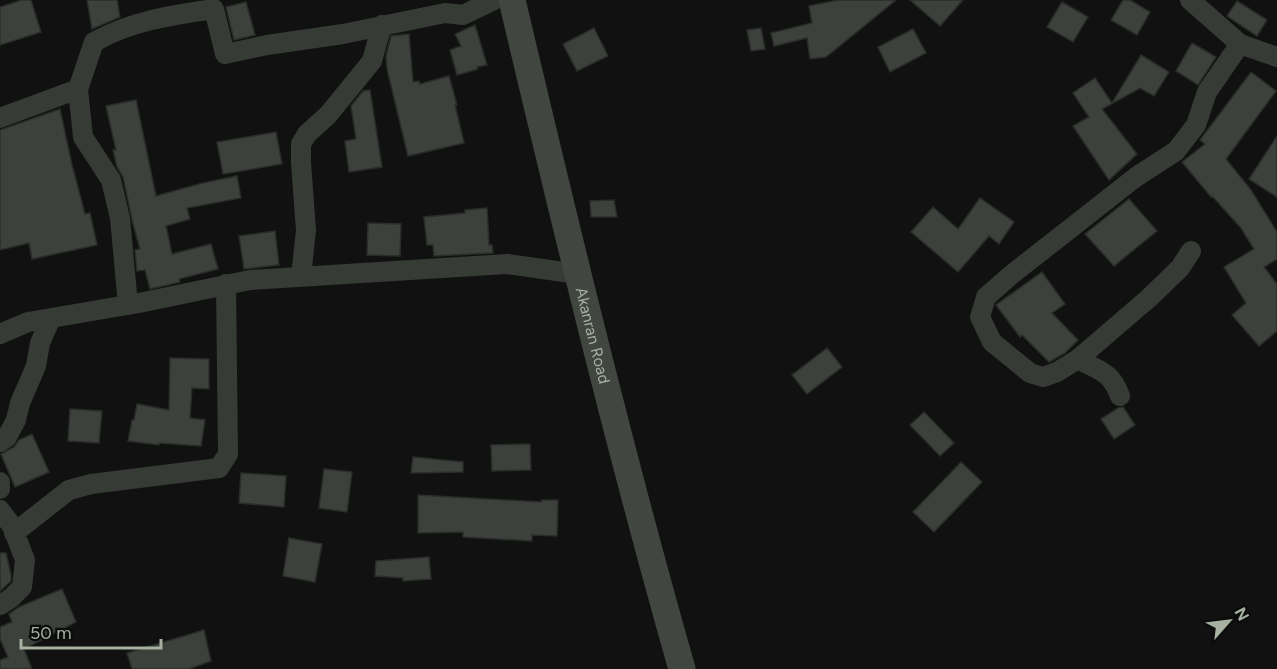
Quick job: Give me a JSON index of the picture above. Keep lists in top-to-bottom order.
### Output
{
  "streets": {
    "main road": ["Akanran Road"]
  },
  "scale_bar": "50 m",
  "north": "top right"
}
